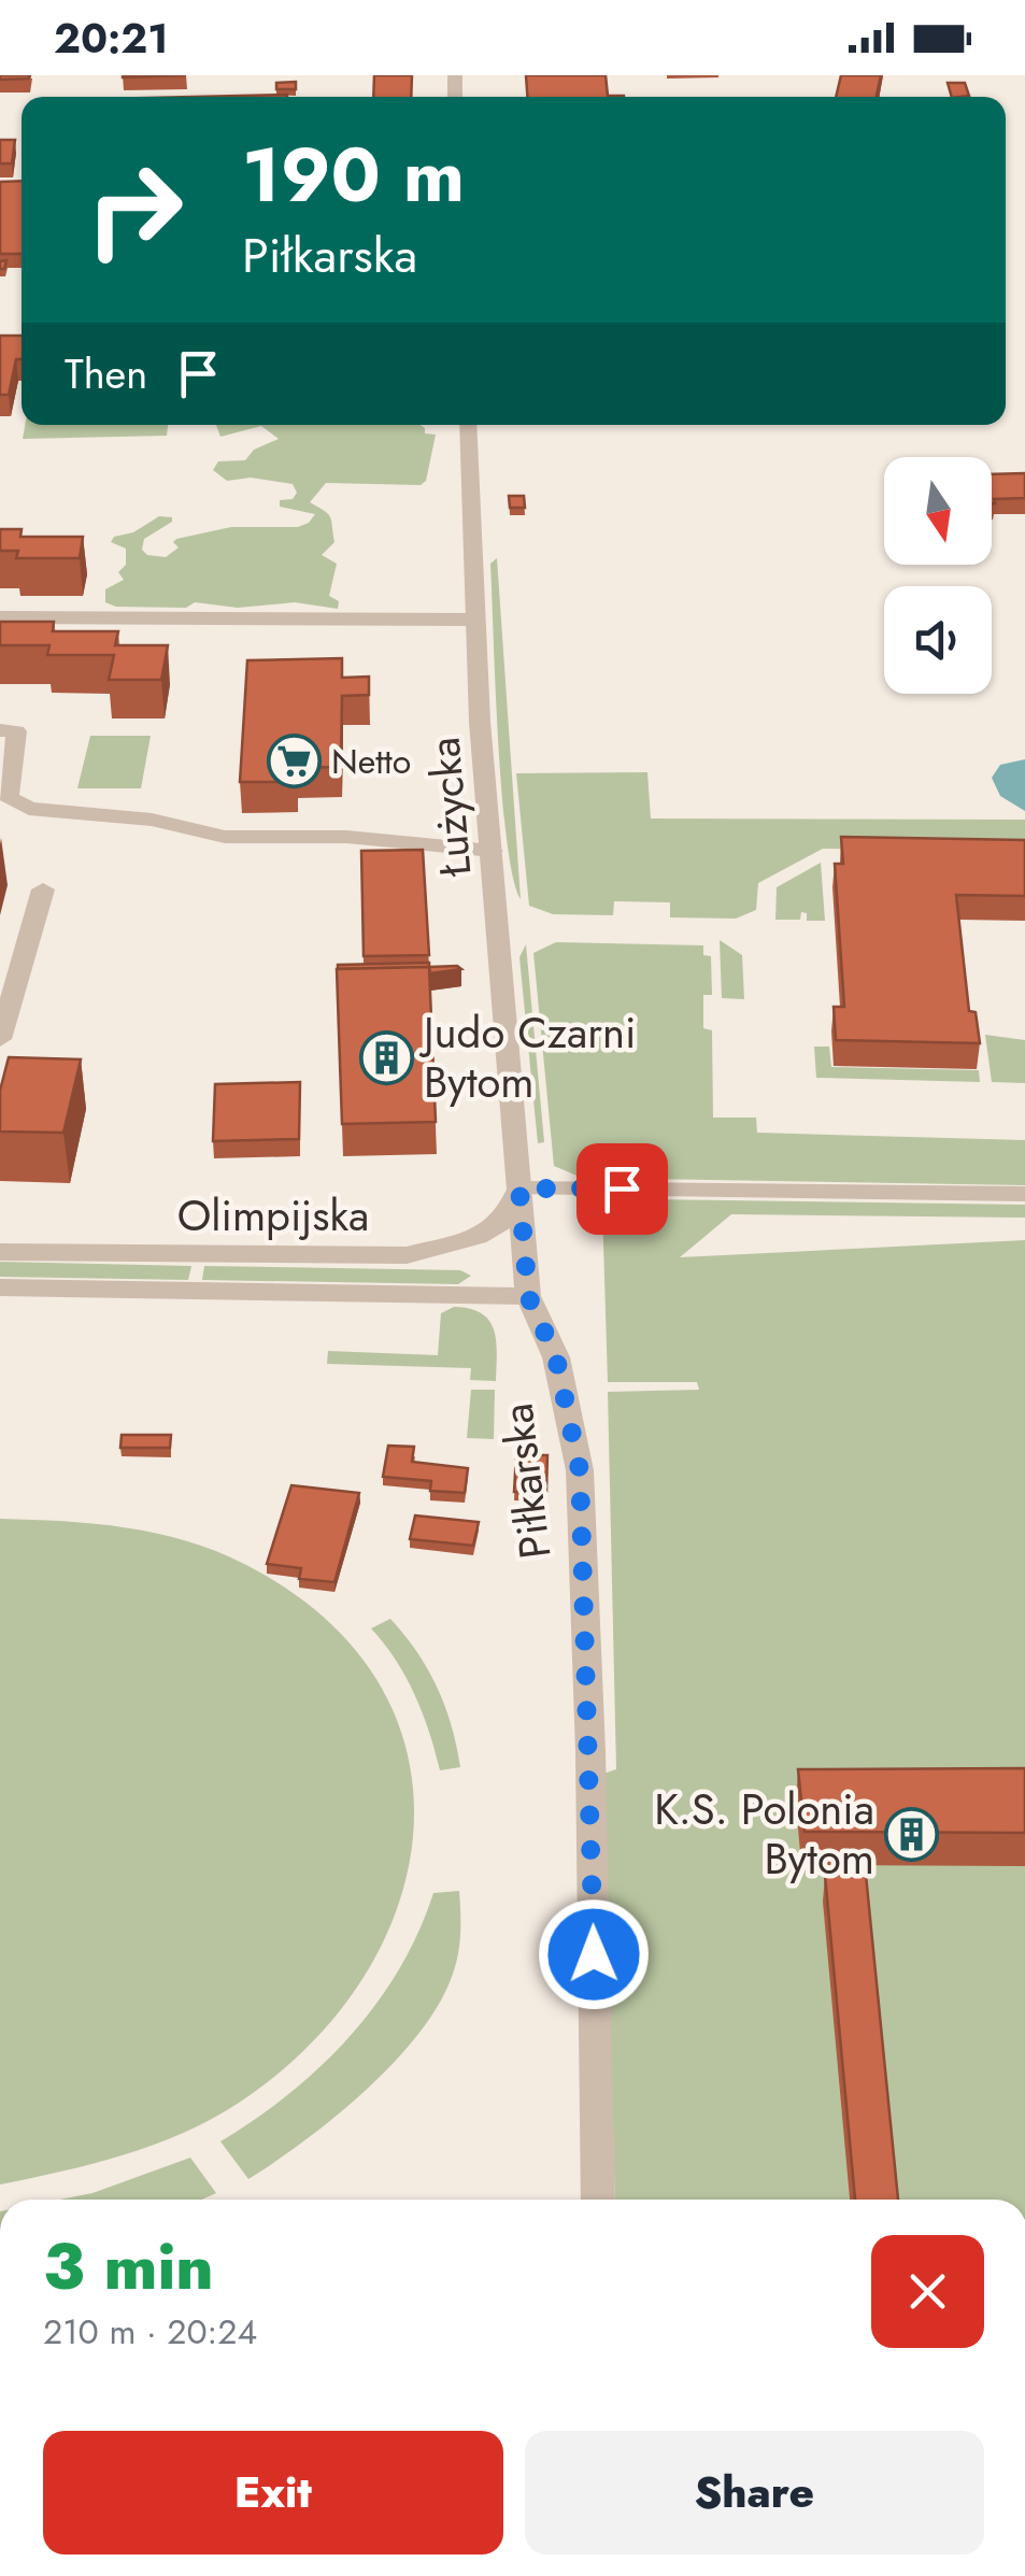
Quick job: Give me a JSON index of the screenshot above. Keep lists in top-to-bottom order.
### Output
{
  "streets": {
    "street": ["Łużycka", "Olimpijska", "Piłkarska"]
  },
  "crossings": [
    ["Łużycka", "Olimpijska"],
    ["Łużycka", "Piłkarska"],
    ["Olimpijska", "Piłkarska"]
  ],
  "places": {
    "supermarket": ["Netto"],
    "building": ["Judo Czarni Bytom", "K.S. Polonia Bytom"]
  },
  "north": "bottom",
  "page": {
    "status": "20:21",
    "turn": ["190 m", "Piłkarska"],
    "then": "Then",
    "heading": ["3 min", "210 m · 20:24"],
    "buttons": ["Exit", "Share"]
  }
}
